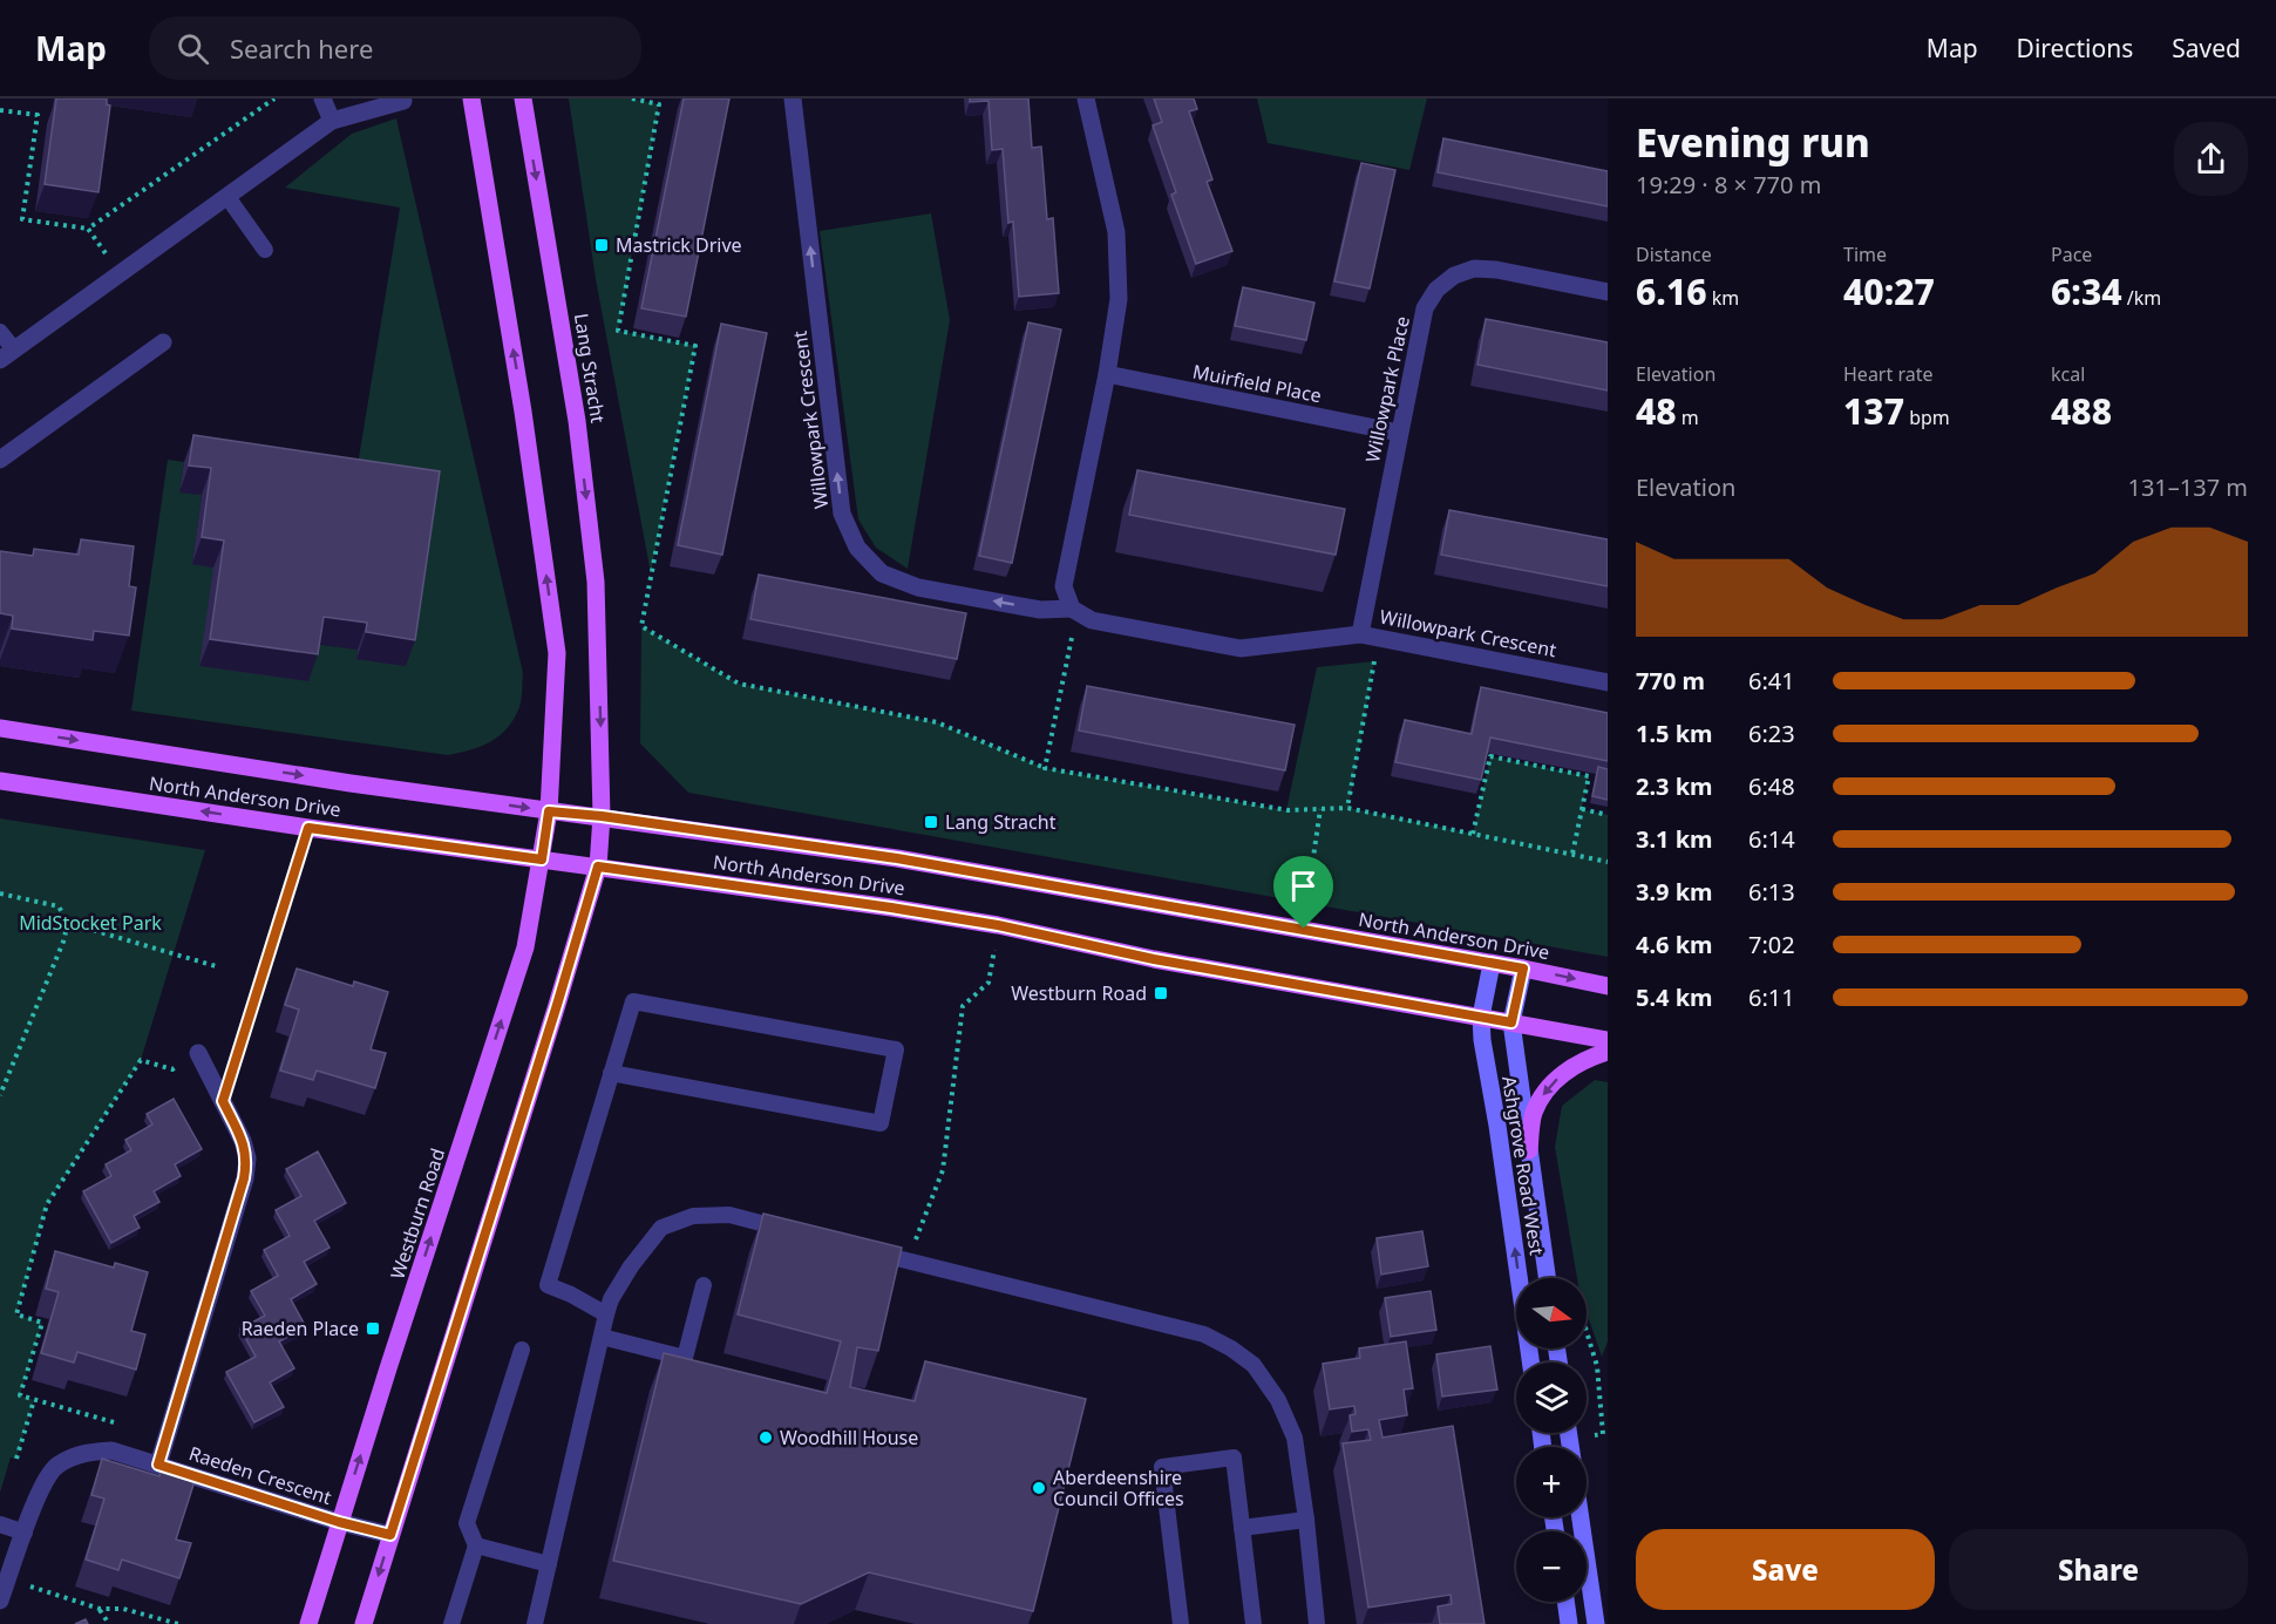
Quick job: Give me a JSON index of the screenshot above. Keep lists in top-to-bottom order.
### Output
{
  "streets": {
    "main road": ["Lang Stracht", "North Anderson Drive", "Westburn Road"],
    "street": [
      "Muirfield Place",
      "Willowpark Place",
      "Willowpark Crescent",
      "Ashgrove Road West",
      "Raeden Crescent"
    ]
  },
  "crossings": [
    ["Lang Stracht", "North Anderson Drive"],
    ["Muirfield Place", "Willowpark Place"],
    ["Willowpark Place", "Willowpark Crescent"],
    ["North Anderson Drive", "Ashgrove Road West"],
    ["North Anderson Drive", "Westburn Road"],
    ["Westburn Road", "Raeden Crescent"]
  ],
  "one_way": ["Willowpark Crescent"],
  "parks": ["MidStocket Park"],
  "places": {
    "transit": [
      "Mastrick Drive",
      "Lang Stracht",
      "Westburn Road",
      "Raeden Place"
    ],
    "other": ["Woodhill House", "Aberdeenshire Council Offices"]
  },
  "north": "right",
  "page": {
    "header": "Map",
    "search": "Search here",
    "nav": ["Map", "Directions", "Saved"],
    "heading": ["Evening run", "19:29 · 8 × 770 m"],
    "stats": [
      ["Distance", "6.16 km"],
      ["Time", "40:27"],
      ["Pace", "6:34 /km"],
      ["Elevation", "48 m"],
      ["Heart rate", "137 bpm"],
      ["kcal", "488"]
    ],
    "chart": ["Elevation", "131–137 m"],
    "list": [
      {
        "name": "770 m",
        "note": "6:41"
      },
      {
        "name": "1.5 km",
        "note": "6:23"
      },
      {
        "name": "2.3 km",
        "note": "6:48"
      },
      {
        "name": "3.1 km",
        "note": "6:14"
      },
      {
        "name": "3.9 km",
        "note": "6:13"
      },
      {
        "name": "4.6 km",
        "note": "7:02"
      },
      {
        "name": "5.4 km",
        "note": "6:11"
      }
    ],
    "map_buttons": ["+", "−"],
    "buttons": ["Save", "Share"]
  }
}
